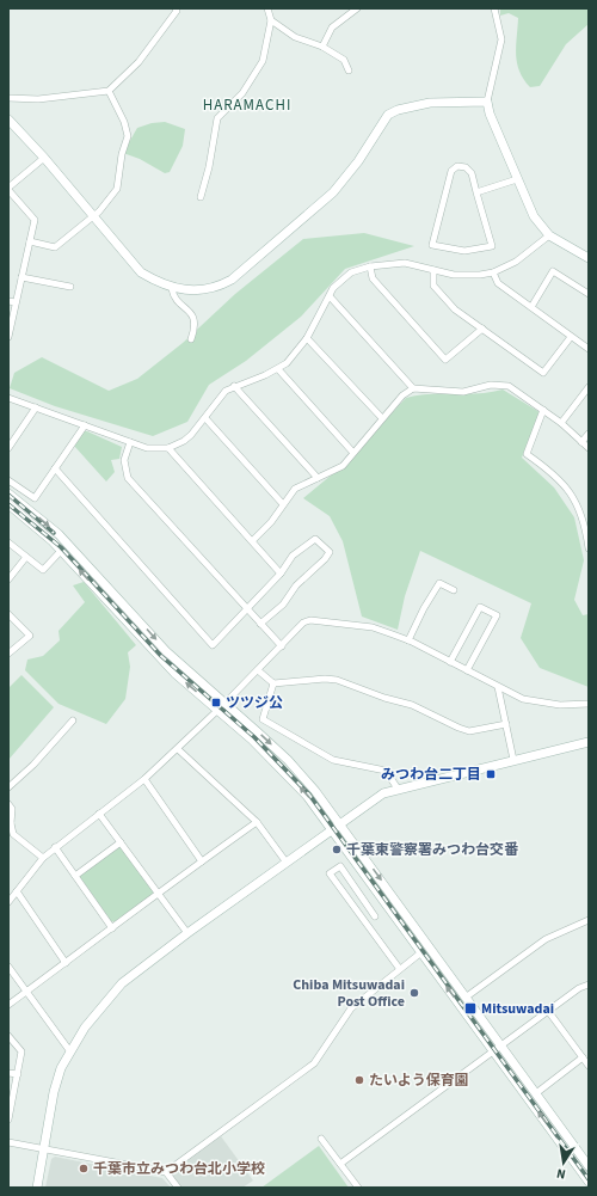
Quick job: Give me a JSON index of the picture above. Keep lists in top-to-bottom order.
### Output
{
  "districts": ["HARAMACHI"],
  "places": {
    "transit": ["ツツジ公", "みつわ台二丁目", "Mitsuwadai"],
    "other": [
      "千葉東警察署みつわ台交番",
      "Chiba Mitsuwadai Post Office",
      "たいよう保育園",
      "千葉市立みつわ台北小学校"
    ]
  },
  "north": "bottom"
}
